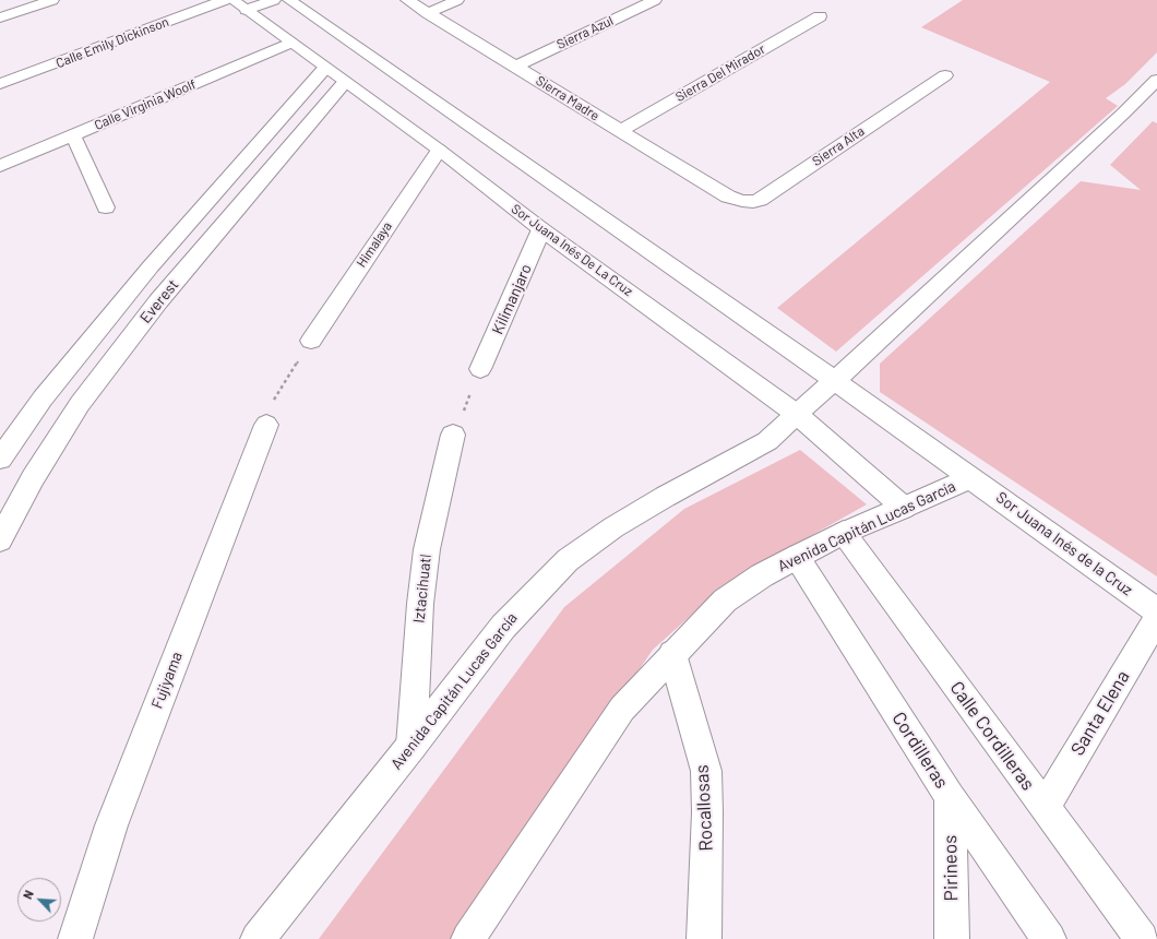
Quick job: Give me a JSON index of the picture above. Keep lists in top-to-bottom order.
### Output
{
  "streets": {
    "street": [
      "Sierra Azul",
      "Calle Emily Dickinson",
      "Sierra Del Mirador",
      "Sierra Madre",
      "Calle Virginia Woolf",
      "Sierra Alta",
      "Himalaya",
      "Sor Juana Inés De La Cruz",
      "Kilimanjaro",
      "Everest",
      "Avenida Capitán Lucas García",
      "Sor Juana Inés de la Cruz",
      "Iztacihuatl",
      "Fujiyama",
      "Santa Elena",
      "Calle Cordilleras",
      "Cordilleras",
      "Rocallosas",
      "Pirineos"
    ]
  },
  "crossings": [
    ["Sierra Azul", "Sierra Madre"],
    ["Calle Emily Dickinson", "Sor Juana Inés De La Cruz"],
    ["Sierra Del Mirador", "Sierra Madre"],
    ["Sierra Madre", "Sierra Alta"],
    ["Calle Virginia Woolf", "Sor Juana Inés De La Cruz"],
    ["Himalaya", "Sor Juana Inés De La Cruz"],
    ["Sor Juana Inés De La Cruz", "Kilimanjaro"],
    ["Sor Juana Inés De La Cruz", "Everest"],
    ["Sor Juana Inés De La Cruz", "Avenida Capitán Lucas García"],
    ["Avenida Capitán Lucas García", "Sor Juana Inés de la Cruz"],
    ["Avenida Capitán Lucas García", "Iztacihuatl"],
    ["Avenida Capitán Lucas García", "Calle Cordilleras"],
    ["Avenida Capitán Lucas García", "Cordilleras"],
    ["Avenida Capitán Lucas García", "Rocallosas"],
    ["Santa Elena", "Calle Cordilleras"],
    ["Cordilleras", "Pirineos"]
  ],
  "north": "top left"
}
